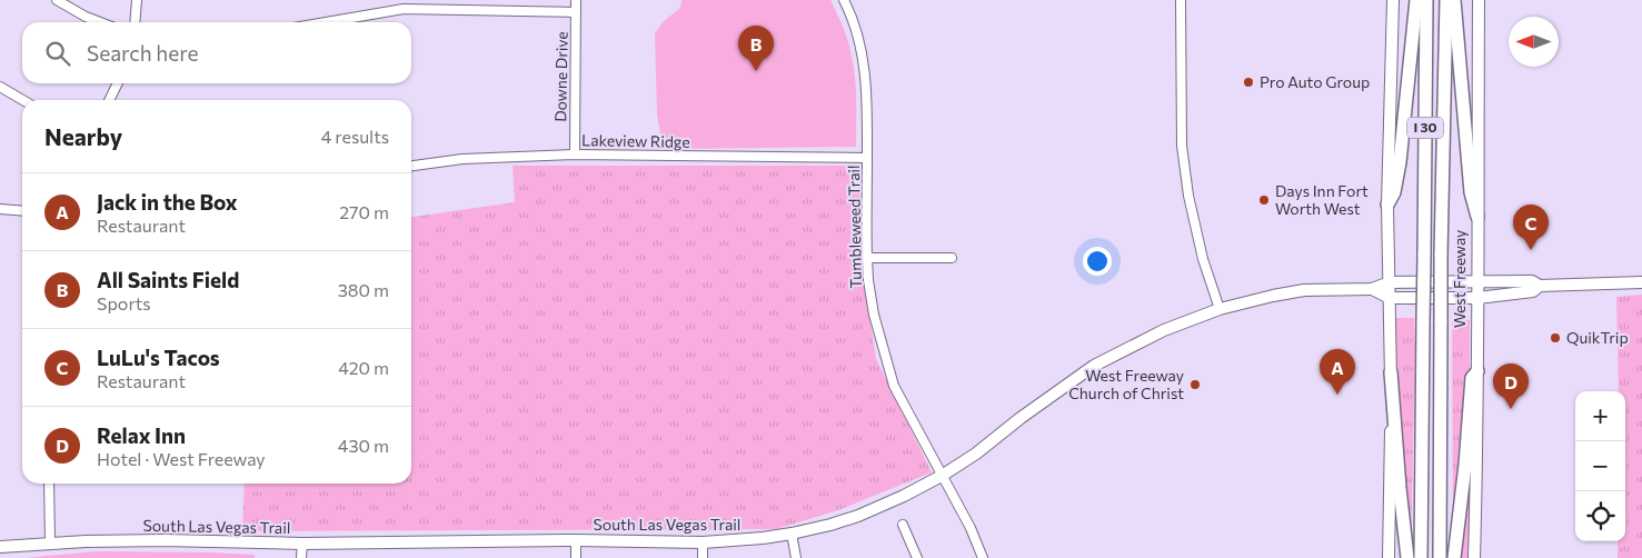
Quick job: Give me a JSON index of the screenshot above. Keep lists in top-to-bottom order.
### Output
{
  "streets": {
    "highway": ["I 30", "West Freeway"],
    "main road": ["South Las Vegas Trail"],
    "street": ["Downe Drive", "Lakeview Ridge", "Tumbleweed Trail"]
  },
  "crossings": [
    ["Downe Drive", "Lakeview Ridge"],
    ["Lakeview Ridge", "Tumbleweed Trail"],
    ["Tumbleweed Trail", "South Las Vegas Trail"]
  ],
  "places": [
    "Pro Auto Group",
    "Days Inn Fort Worth West",
    "QuikTrip",
    "West Freeway Church of Christ"
  ],
  "north": "left",
  "page": {
    "search": "Search here",
    "pins": [
      "B",
      "C",
      "A",
      "D"
    ],
    "heading": ["Nearby", "4 results"],
    "list": [
      {
        "mark": "A",
        "name": "Jack in the Box",
        "note": "Restaurant",
        "value": "270 m"
      },
      {
        "mark": "B",
        "name": "All Saints Field",
        "note": "Sports",
        "value": "380 m"
      },
      {
        "mark": "C",
        "name": "LuLu's Tacos",
        "note": "Restaurant",
        "value": "420 m"
      },
      {
        "mark": "D",
        "name": "Relax Inn",
        "note": "Hotel · West Freeway",
        "value": "430 m"
      }
    ],
    "map_buttons": ["+", "−"]
  }
}
